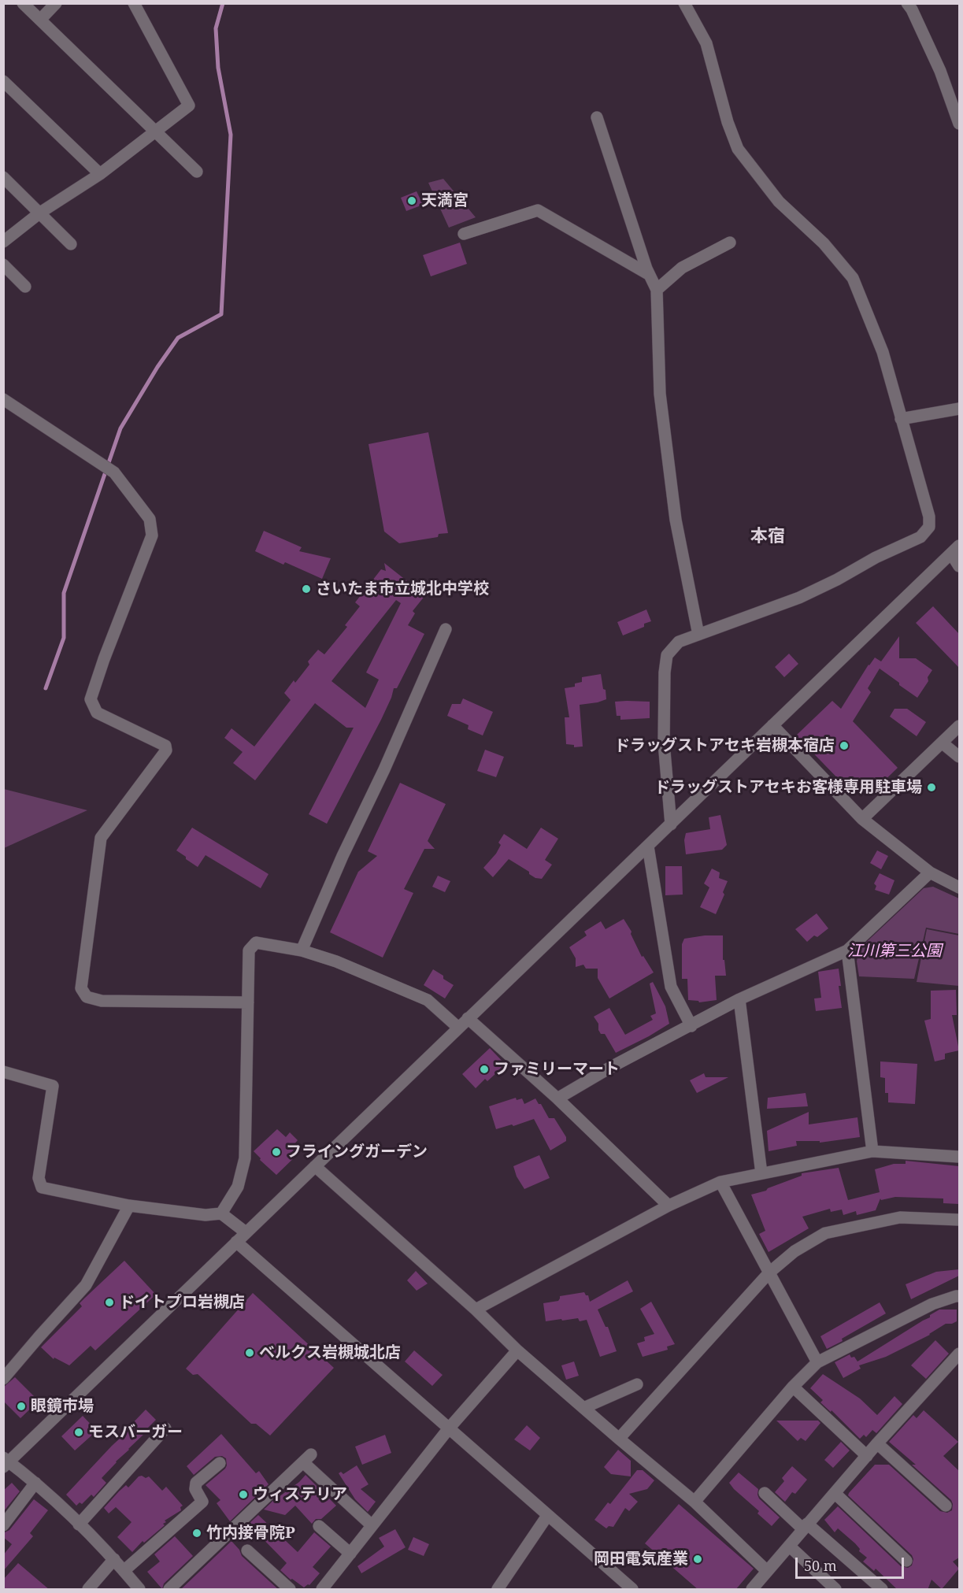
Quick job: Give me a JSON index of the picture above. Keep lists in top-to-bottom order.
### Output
{
  "districts": ["本宿"],
  "parks": ["江川第三公園"],
  "places": [
    "天満宮",
    "さいたま市立城北中学校",
    "ドラッグストアセキ岩槻本宿店",
    "ドラッグストアセキお客様専用駐車場",
    "ファミリーマート",
    "フライングガーデン",
    "ドイトプロ岩槻店",
    "ベルクス岩槻城北店",
    "眼鏡市場",
    "モスバーガー",
    "ウィステリア",
    "竹内接骨院P",
    "岡田電気産業"
  ],
  "scale_bar": "50 m"
}
